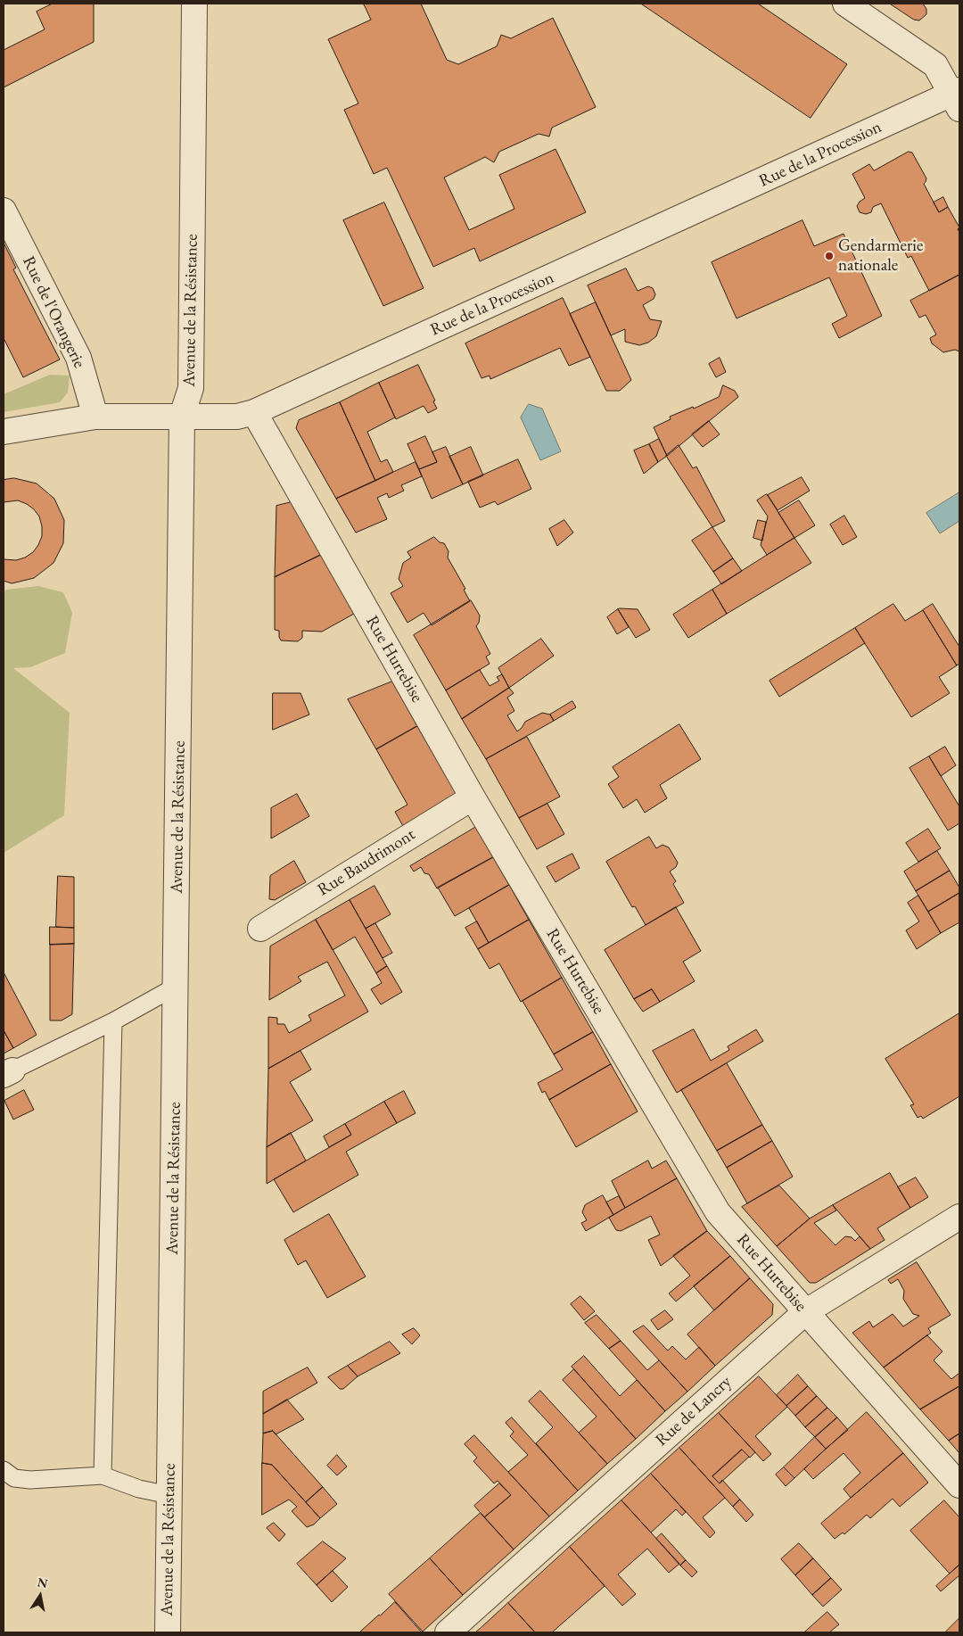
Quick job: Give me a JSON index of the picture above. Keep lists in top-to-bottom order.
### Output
{
  "streets": {
    "street": [
      "Rue de la Procession",
      "Avenue de la Résistance",
      "Rue de l'Orangerie",
      "Rue Hurtebise",
      "Rue Baudrimont",
      "Rue de Lancry"
    ]
  },
  "crossings": [
    ["Rue de la Procession", "Avenue de la Résistance"],
    ["Rue de la Procession", "Rue de l'Orangerie"],
    ["Rue de la Procession", "Rue Hurtebise"],
    ["Rue Hurtebise", "Rue Baudrimont"],
    ["Rue Hurtebise", "Rue de Lancry"]
  ],
  "places": ["Gendarmerie nationale"],
  "north": "top"
}
